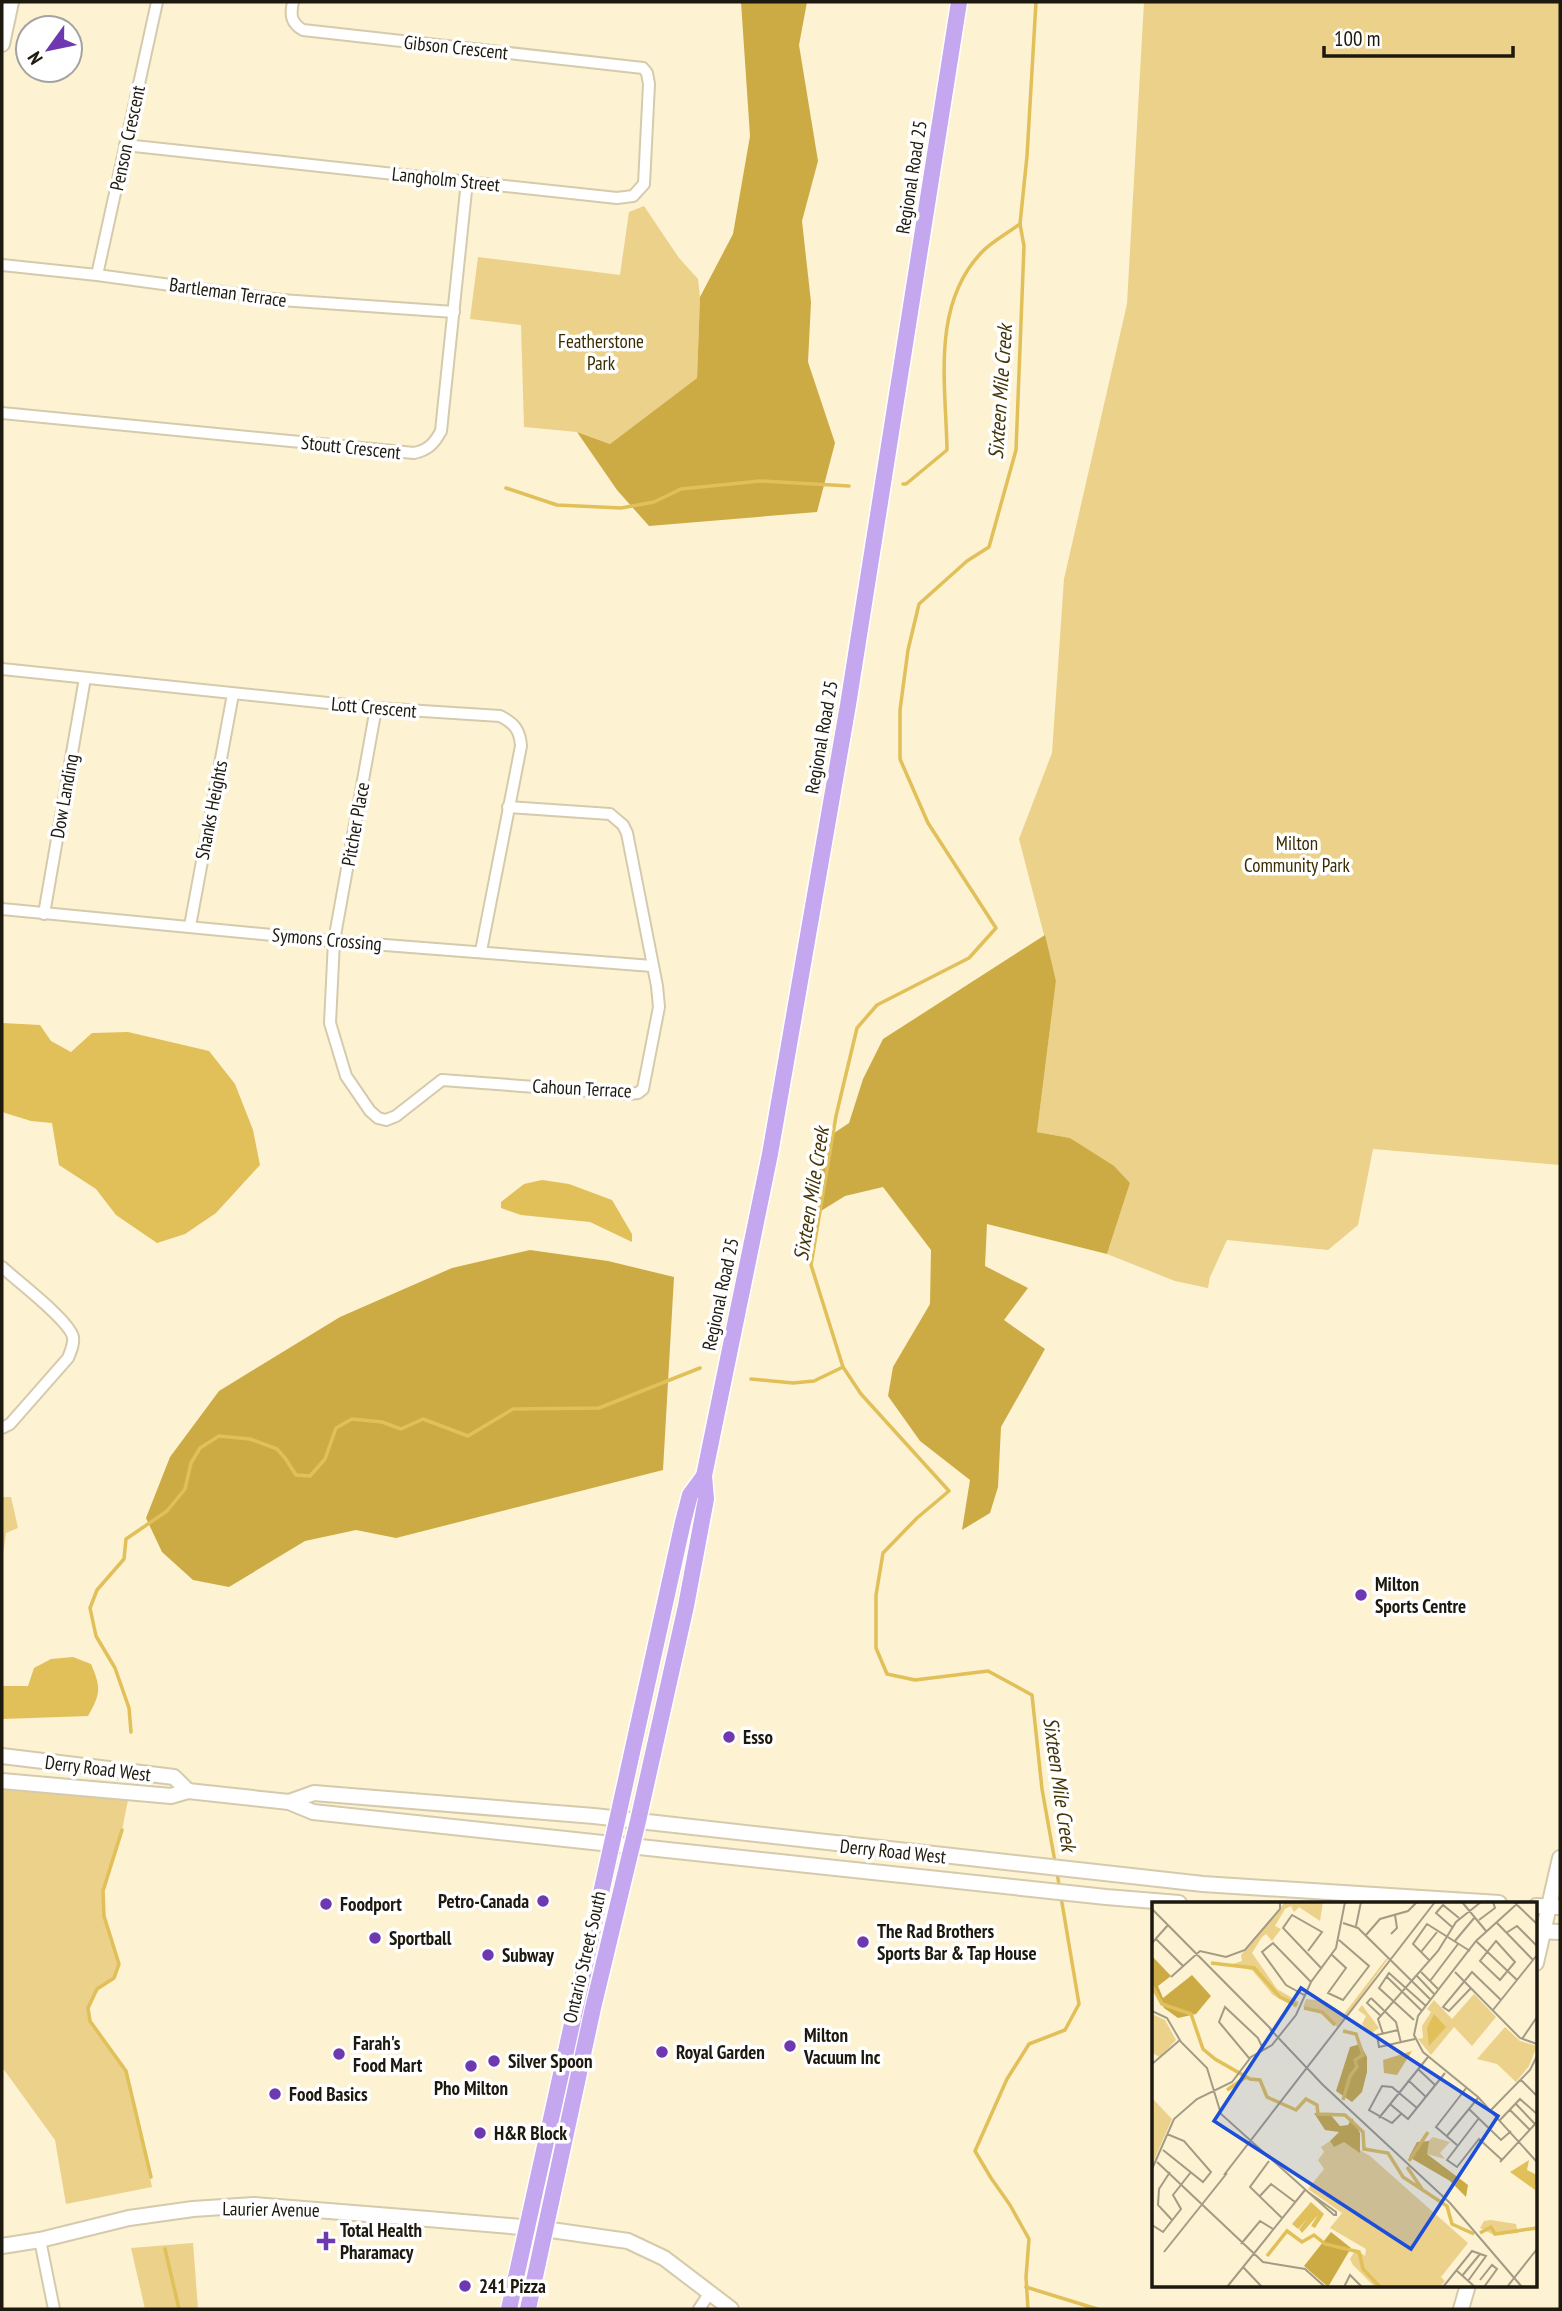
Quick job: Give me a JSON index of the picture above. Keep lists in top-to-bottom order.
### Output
{
  "streets": {
    "main road": [
      "Regional Road 25",
      "Derry Road West",
      "Ontario Street South",
      "Laurier Avenue"
    ],
    "street": [
      "Gibson Crescent",
      "Penson Crescent",
      "Langholm Street",
      "Bartleman Terrace",
      "Stoutt Crescent",
      "Lott Crescent",
      "Dow Landing",
      "Shanks Heights",
      "Pitcher Place",
      "Symons Crossing",
      "Cahoun Terrace"
    ]
  },
  "crossings": [
    ["Gibson Crescent", "Langholm Street"],
    ["Penson Crescent", "Langholm Street"],
    ["Penson Crescent", "Bartleman Terrace"],
    ["Regional Road 25", "Derry Road West"],
    ["Regional Road 25", "Ontario Street South"],
    ["Langholm Street", "Stoutt Crescent"],
    ["Bartleman Terrace", "Stoutt Crescent"],
    ["Lott Crescent", "Dow Landing"],
    ["Lott Crescent", "Shanks Heights"],
    ["Lott Crescent", "Pitcher Place"],
    ["Lott Crescent", "Symons Crossing"],
    ["Lott Crescent", "Cahoun Terrace"],
    ["Dow Landing", "Symons Crossing"],
    ["Shanks Heights", "Symons Crossing"],
    ["Pitcher Place", "Symons Crossing"],
    ["Pitcher Place", "Cahoun Terrace"],
    ["Symons Crossing", "Cahoun Terrace"],
    ["Derry Road West", "Ontario Street South"],
    ["Ontario Street South", "Laurier Avenue"]
  ],
  "water": ["Sixteen Mile Creek"],
  "parks": ["Featherstone Park", "Milton Community Park"],
  "places": {
    "other": [
      "Milton Sports Centre",
      "Esso",
      "Petro-Canada",
      "Foodport",
      "Sportball",
      "The Rad Brothers Sports Bar & Tap House",
      "Subway",
      "Milton Vacuum Inc",
      "Royal Garden",
      "Farah's Food Mart",
      "Silver Spoon",
      "Pho Milton",
      "Food Basics",
      "H&R Block",
      "241 Pizza"
    ],
    "health": ["Total Health Pharamacy"]
  },
  "scale_bar": "100 m",
  "north": "bottom left"
}
